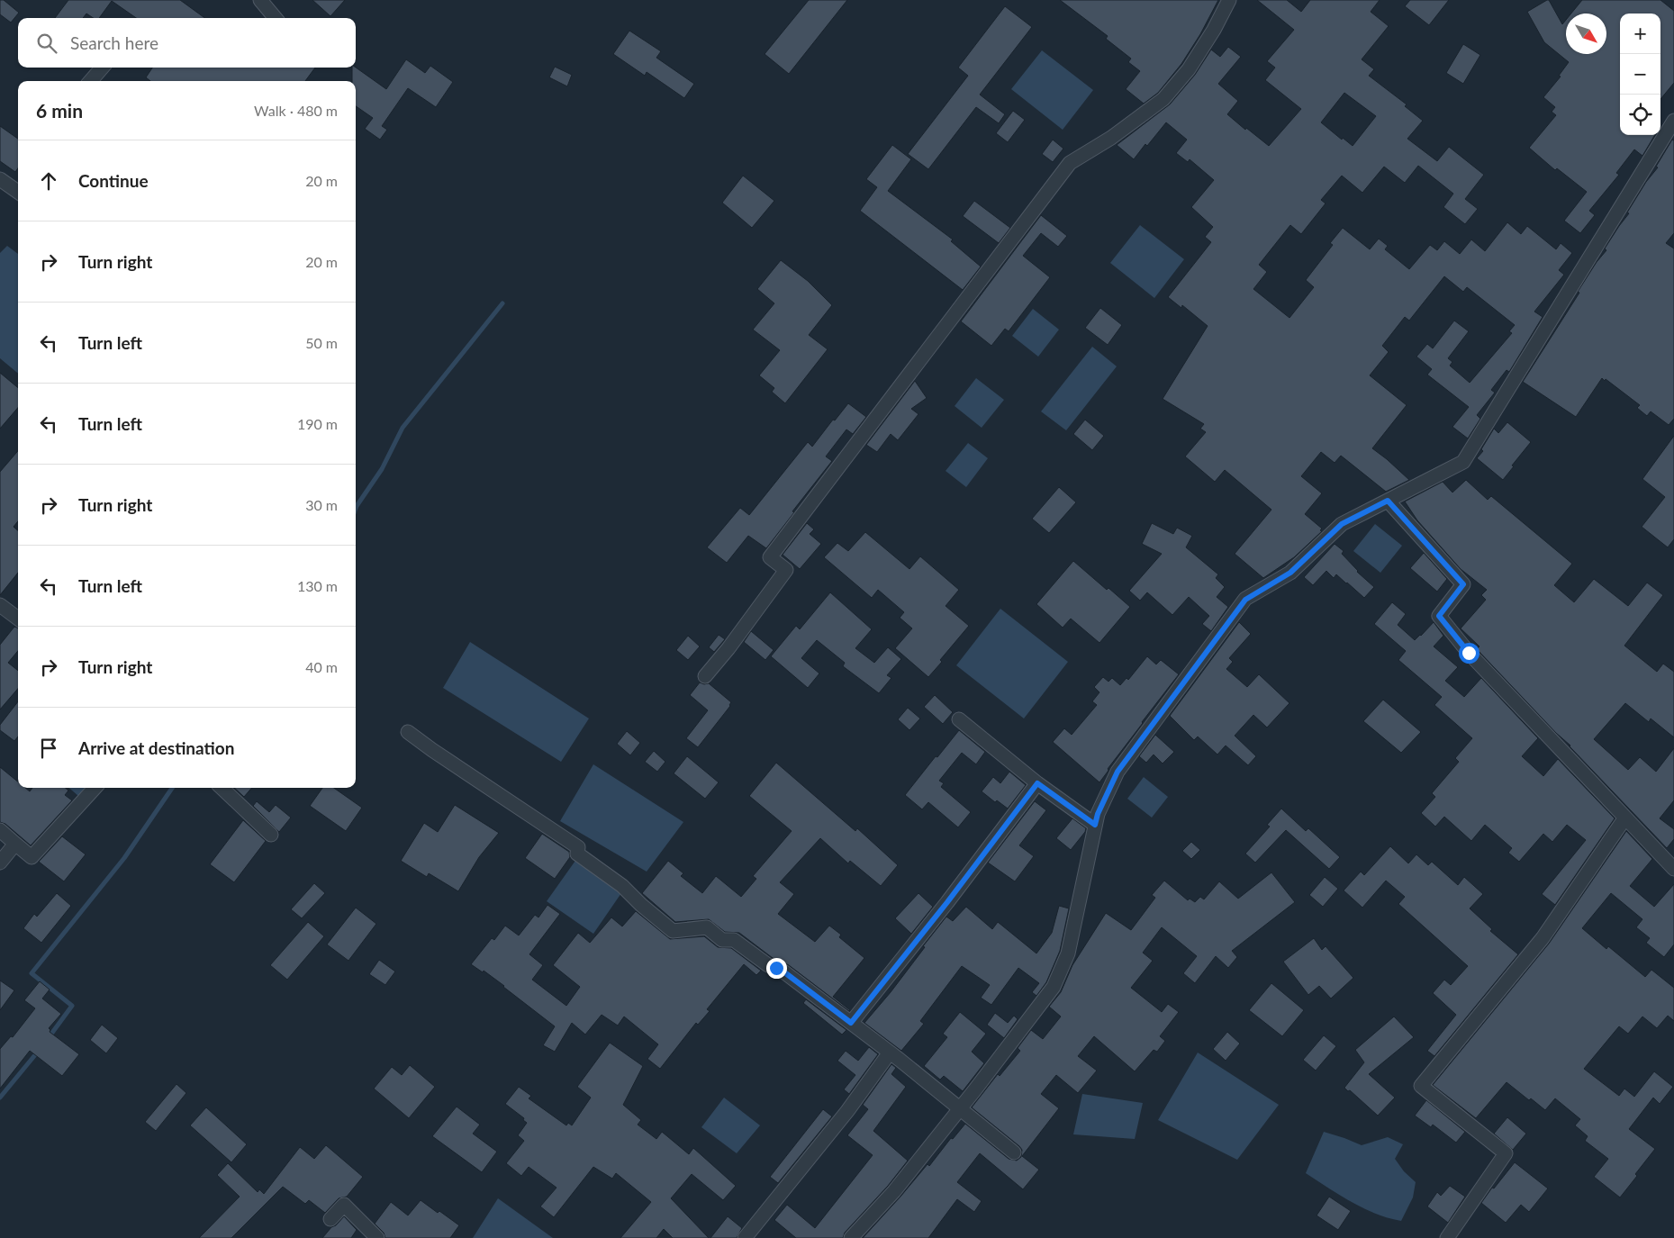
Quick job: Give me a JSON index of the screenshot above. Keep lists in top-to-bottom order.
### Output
{
  "north": "bottom right",
  "page": {
    "map_buttons": ["+", "−"],
    "search": "Search here",
    "heading": ["6 min", "Walk · 480 m"],
    "list": [
      ["Continue", "20 m"],
      ["Turn right", "20 m"],
      ["Turn left", "50 m"],
      ["Turn left", "190 m"],
      ["Turn right", "30 m"],
      ["Turn left", "130 m"],
      ["Turn right", "40 m"],
      "Arrive at destination"
    ]
  }
}
